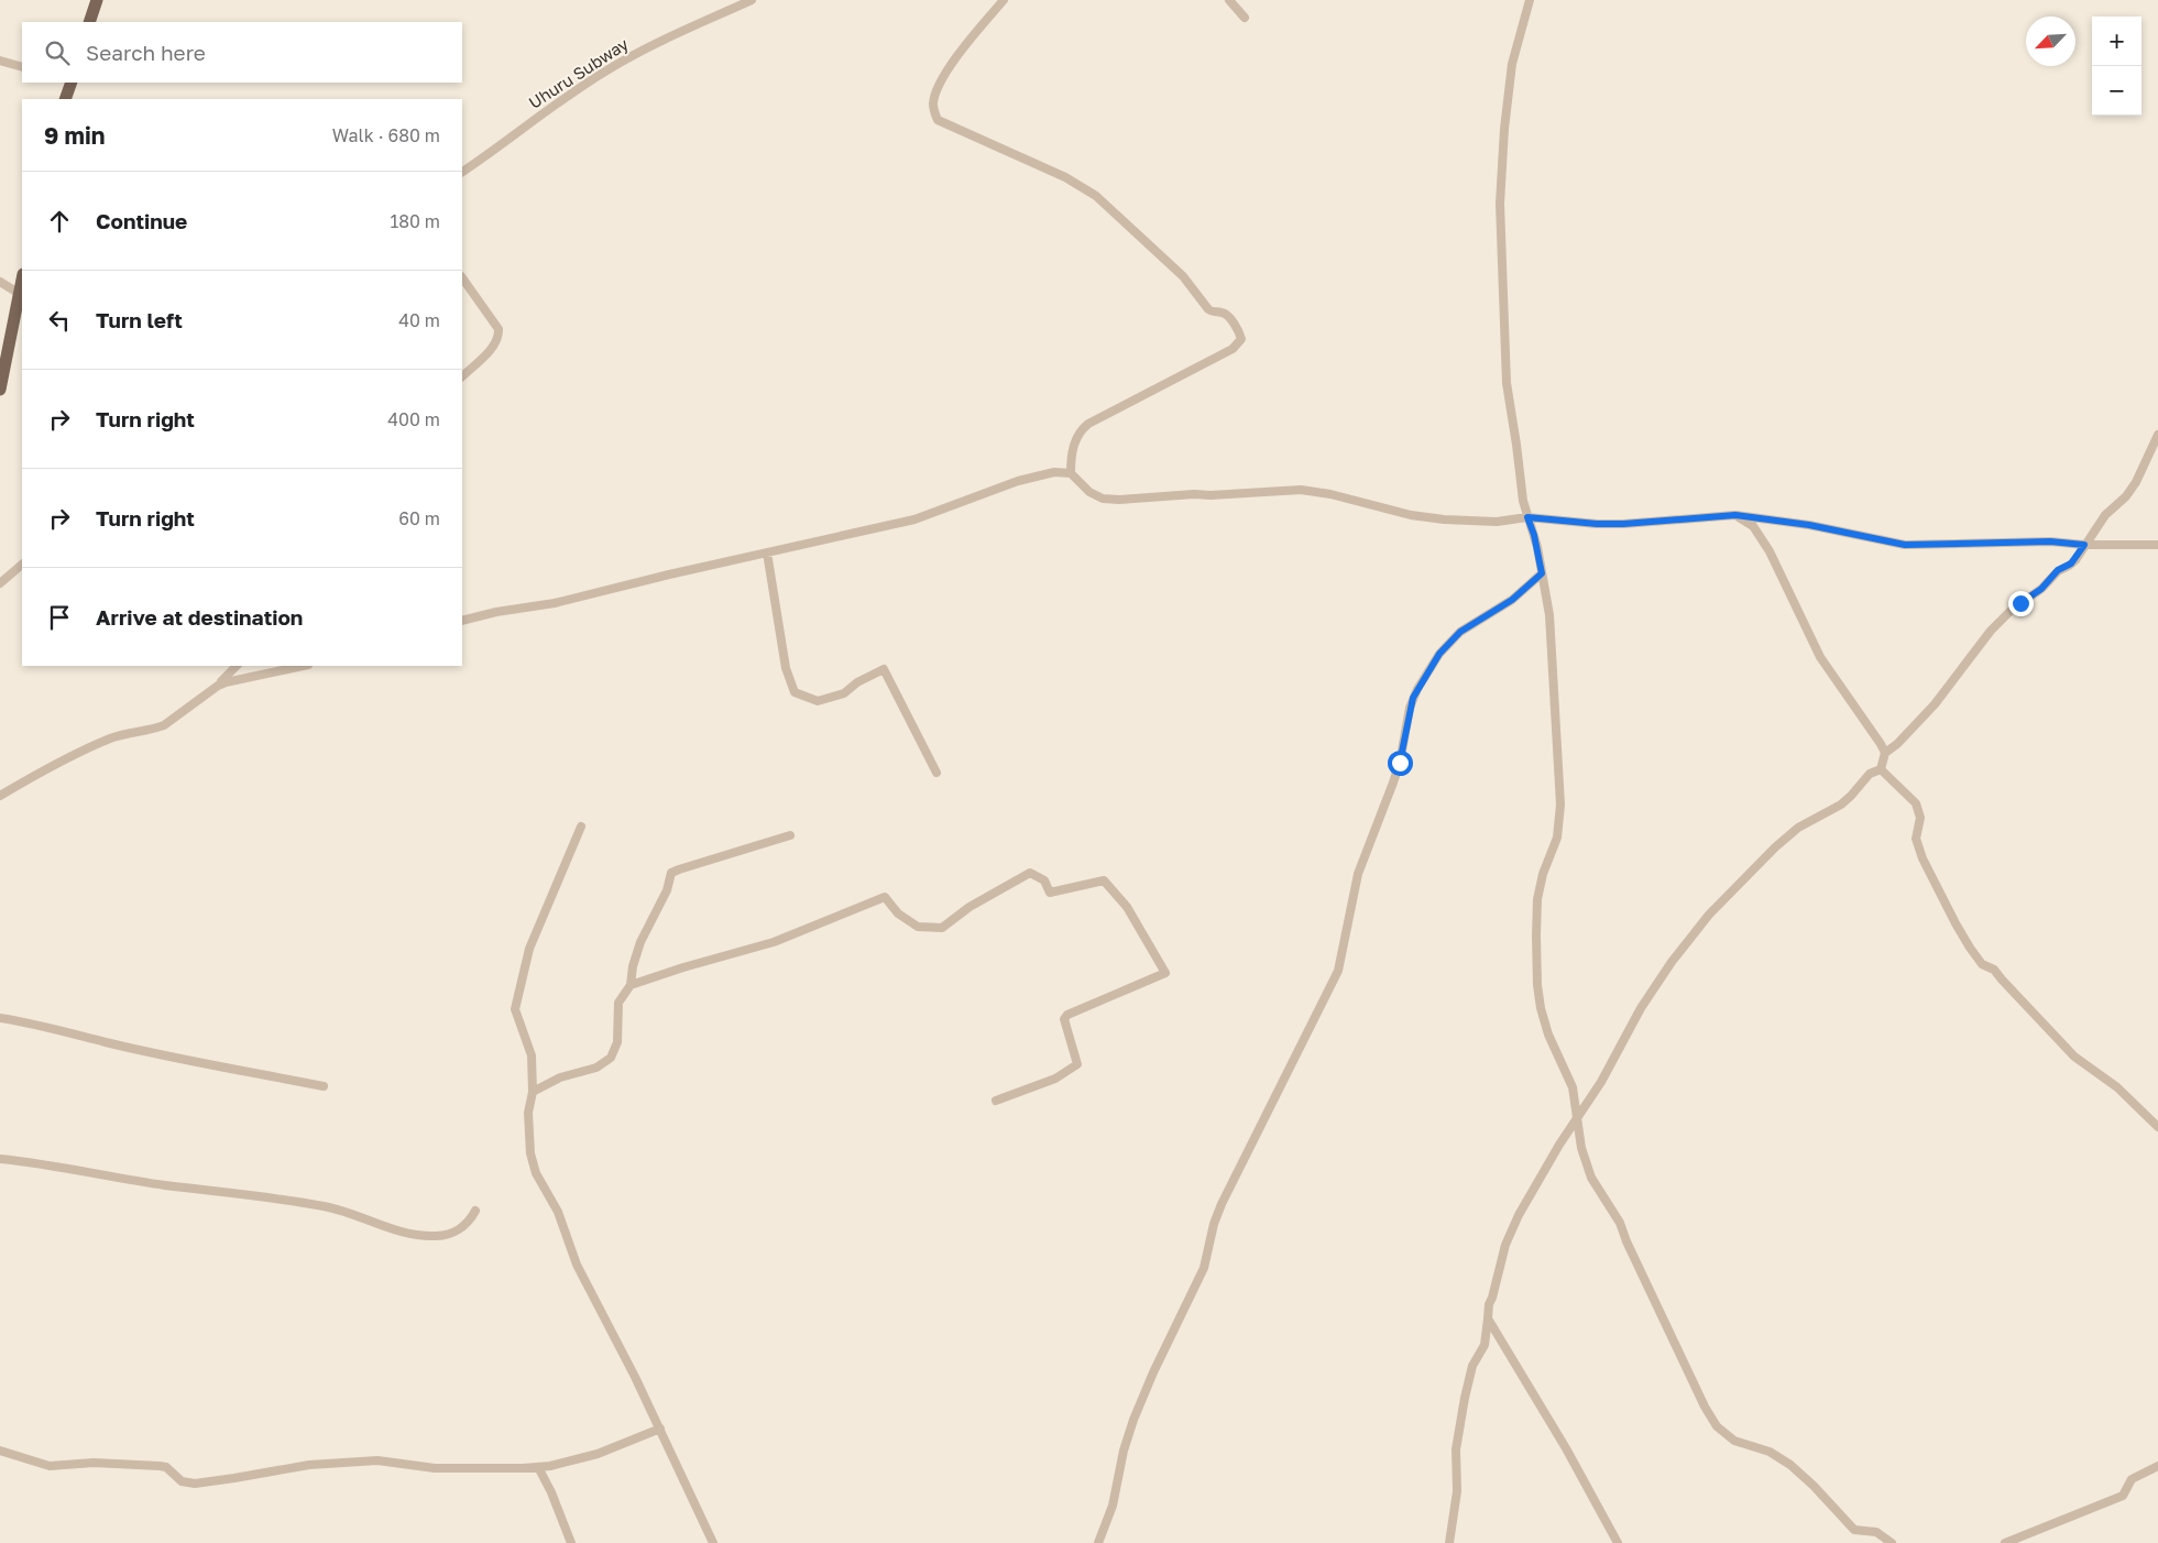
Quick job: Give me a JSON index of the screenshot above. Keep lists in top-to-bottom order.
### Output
{
  "streets": {
    "street": ["Uhuru Subway"]
  },
  "north": "bottom left",
  "page": {
    "map_buttons": ["+", "−"],
    "search": "Search here",
    "heading": ["9 min", "Walk · 680 m"],
    "list": [
      ["Continue", "180 m"],
      ["Turn left", "40 m"],
      ["Turn right", "400 m"],
      ["Turn right", "60 m"],
      "Arrive at destination"
    ]
  }
}
